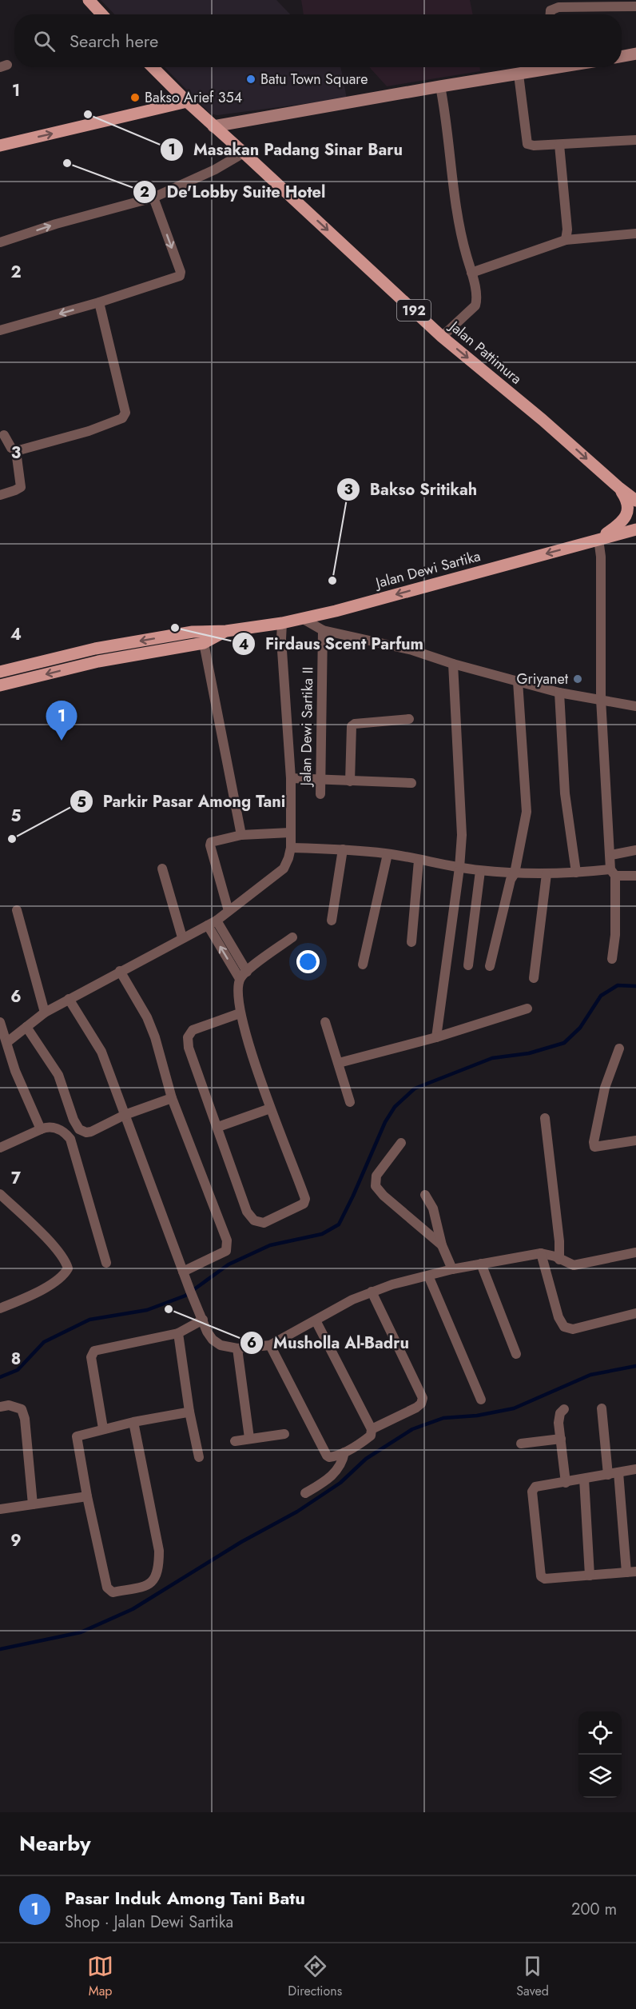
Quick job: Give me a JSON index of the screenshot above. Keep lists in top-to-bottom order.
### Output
{
  "streets": {
    "main road": ["192", "Jalan Pattimura", "Jalan Dewi Sartika"],
    "street": ["Jalan Dewi Sartika II"]
  },
  "crossings": [
    ["192", "Jalan Pattimura"]
  ],
  "one_way": ["Jalan Pattimura"],
  "places": [
    "Batu Town Square",
    "Bakso Arief 354",
    "Masakan Padang Sinar Baru",
    "De'Lobby Suite Hotel",
    "Bakso Sritikah",
    "Firdaus Scent Parfum",
    "Griyanet",
    "Parkir Pasar Among Tani",
    "Musholla Al-Badru"
  ],
  "page": {
    "search": "Search here",
    "pins": "1",
    "heading": "Nearby",
    "list": [
      {
        "mark": "1",
        "name": "Pasar Induk Among Tani Batu",
        "note": "Shop · Jalan Dewi Sartika",
        "value": "200 m"
      }
    ],
    "nav": ["Map", "Directions", "Saved"]
  },
  "grid": {
    "rows": [
      "1",
      "2",
      "3",
      "4",
      "5",
      "6",
      "7",
      "8",
      "9"
    ]
  }
}
